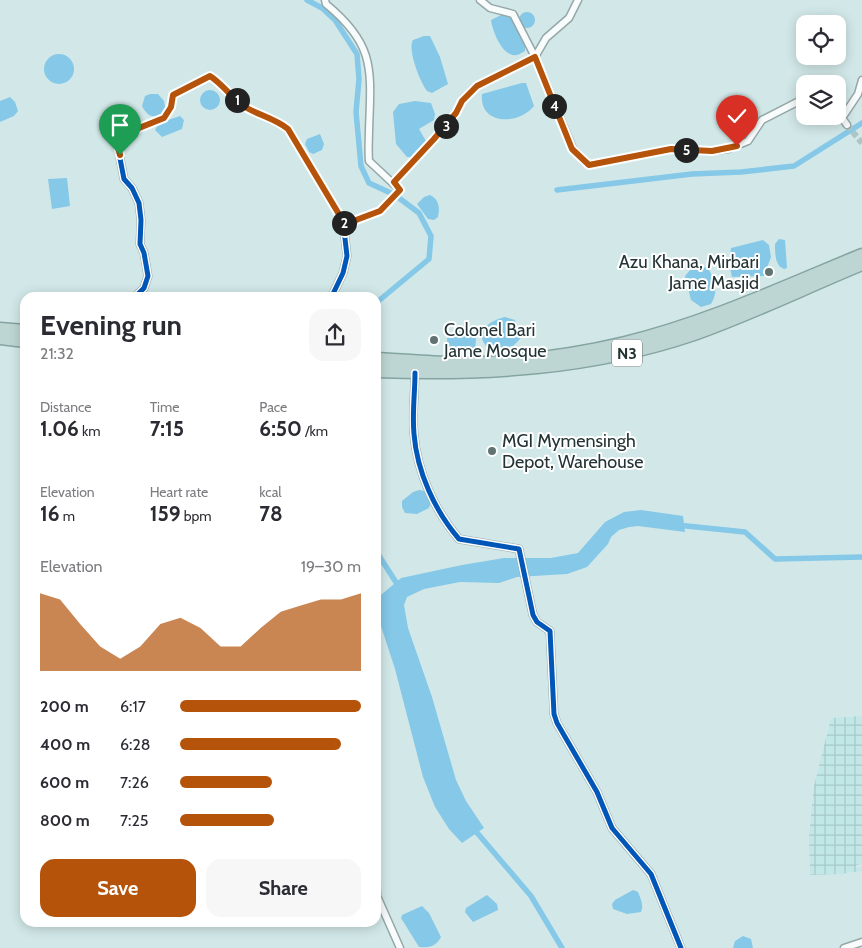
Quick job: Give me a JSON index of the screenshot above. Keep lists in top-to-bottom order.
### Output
{
  "streets": {
    "highway": ["N3"]
  },
  "places": ["Azu Khana, Mirbari Jame Masjid", "Colonel Bari Jame Mosque", "MGI Mymensingh Depot, Warehouse"],
  "page": {
    "pins": [
      "1",
      "4",
      "3",
      "5",
      "2"
    ],
    "heading": ["Evening run", "21:32"],
    "stats": [
      ["Distance", "1.06 km"],
      ["Time", "7:15"],
      ["Pace", "6:50 /km"],
      ["Elevation", "16 m"],
      ["Heart rate", "159 bpm"],
      ["kcal", "78"]
    ],
    "chart": ["Elevation", "19–30 m"],
    "list": [
      {
        "name": "200 m",
        "note": "6:17"
      },
      {
        "name": "400 m",
        "note": "6:28"
      },
      {
        "name": "600 m",
        "note": "7:26"
      },
      {
        "name": "800 m",
        "note": "7:25"
      }
    ],
    "buttons": ["Save", "Share"]
  }
}
